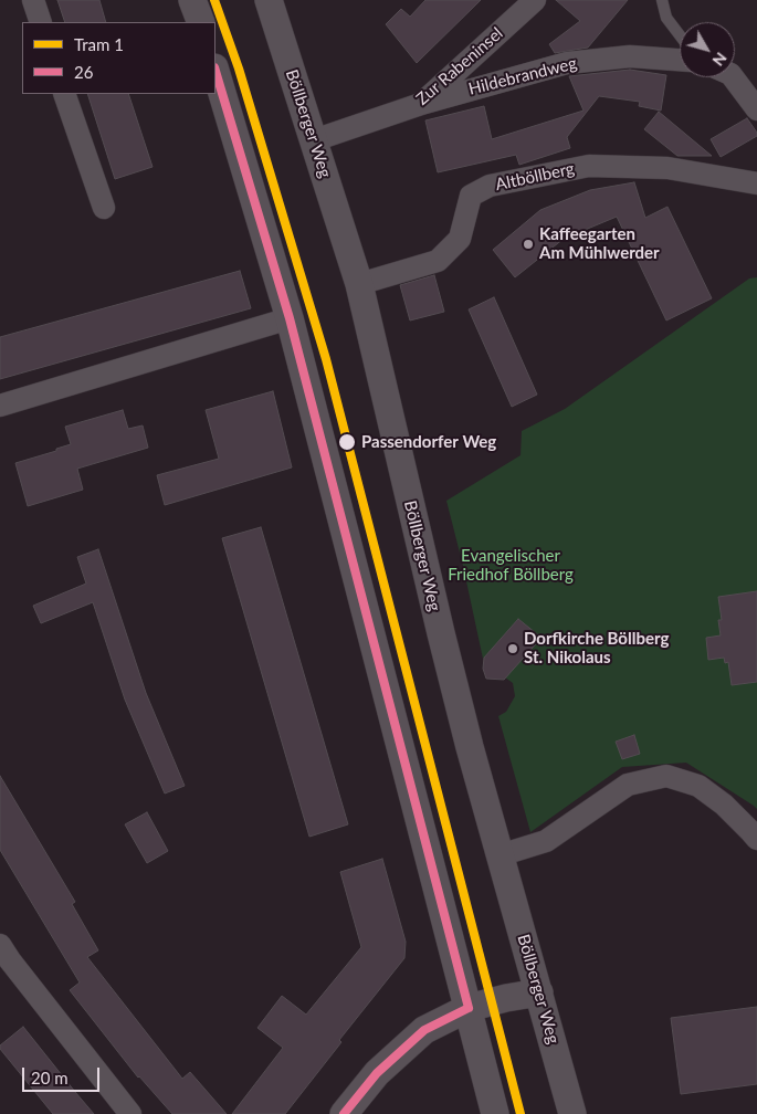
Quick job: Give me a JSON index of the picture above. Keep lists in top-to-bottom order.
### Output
{
  "streets": {
    "street": [
      "Zur Rabeninsel",
      "Hildebrandweg",
      "Böllberger Weg",
      "Altböllberg"
    ]
  },
  "crossings": [
    ["Zur Rabeninsel", "Hildebrandweg"],
    ["Zur Rabeninsel", "Böllberger Weg"],
    ["Böllberger Weg", "Altböllberg"]
  ],
  "parks": ["Evangelischer Friedhof Böllberg"],
  "places": ["Kaffeegarten Am Mühlwerder", "Passendorfer Weg", "Dorfkirche Böllberg St. Nikolaus"],
  "lines": ["tram line 1", "transit line 26"],
  "legend": ["Tram 1", "26"],
  "scale_bar": "20 m",
  "north": "bottom right"
}
